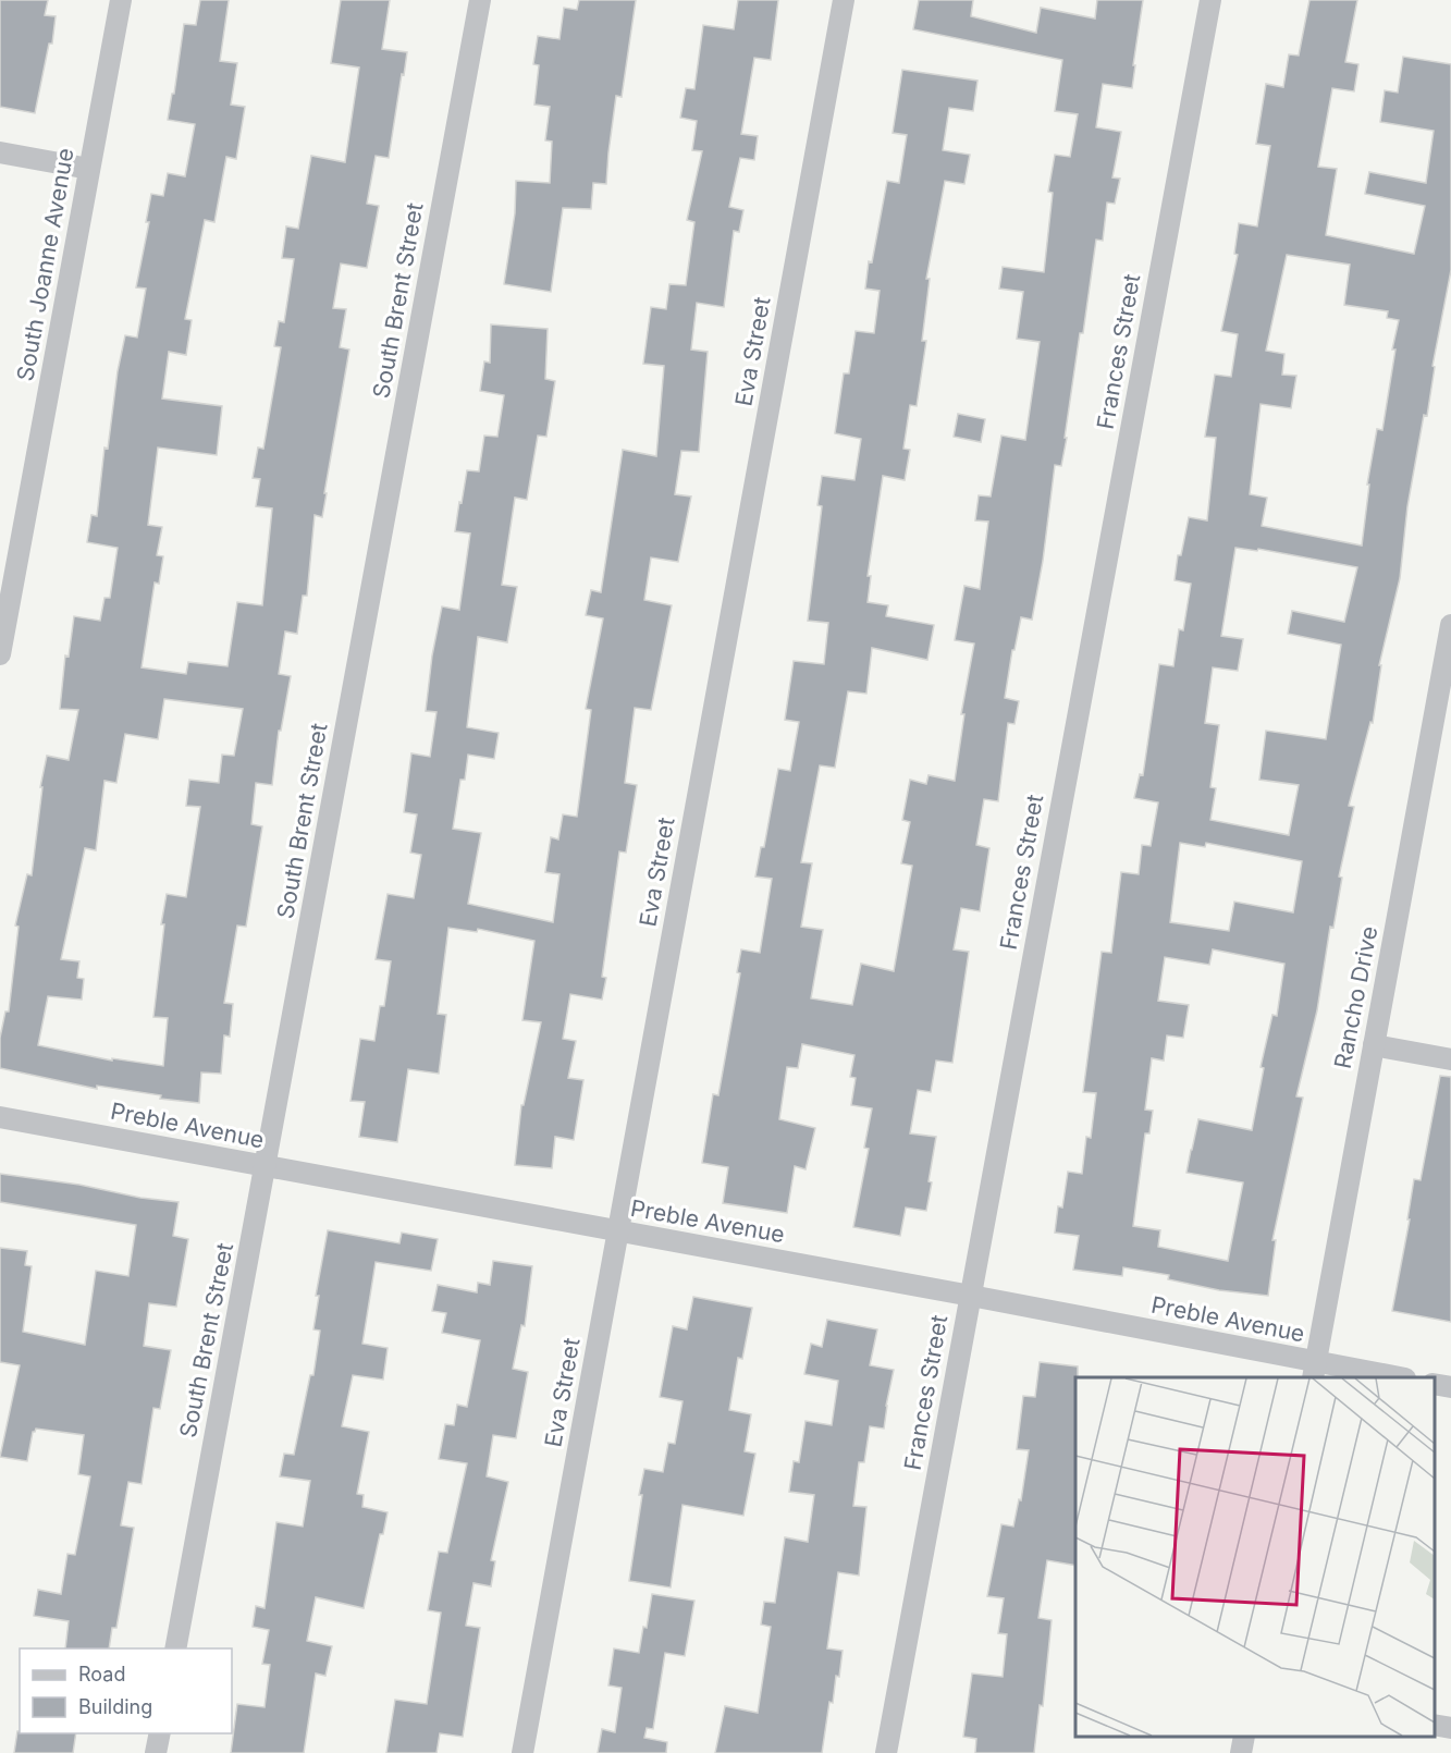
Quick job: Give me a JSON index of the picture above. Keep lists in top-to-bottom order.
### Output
{
  "streets": {
    "street": [
      "South Joanne Avenue",
      "South Brent Street",
      "Eva Street",
      "Frances Street",
      "Rancho Drive",
      "Preble Avenue"
    ]
  },
  "crossings": [
    ["South Brent Street", "Preble Avenue"],
    ["Eva Street", "Preble Avenue"],
    ["Frances Street", "Preble Avenue"],
    ["Rancho Drive", "Preble Avenue"]
  ],
  "legend": ["Road", "Building"]
}
